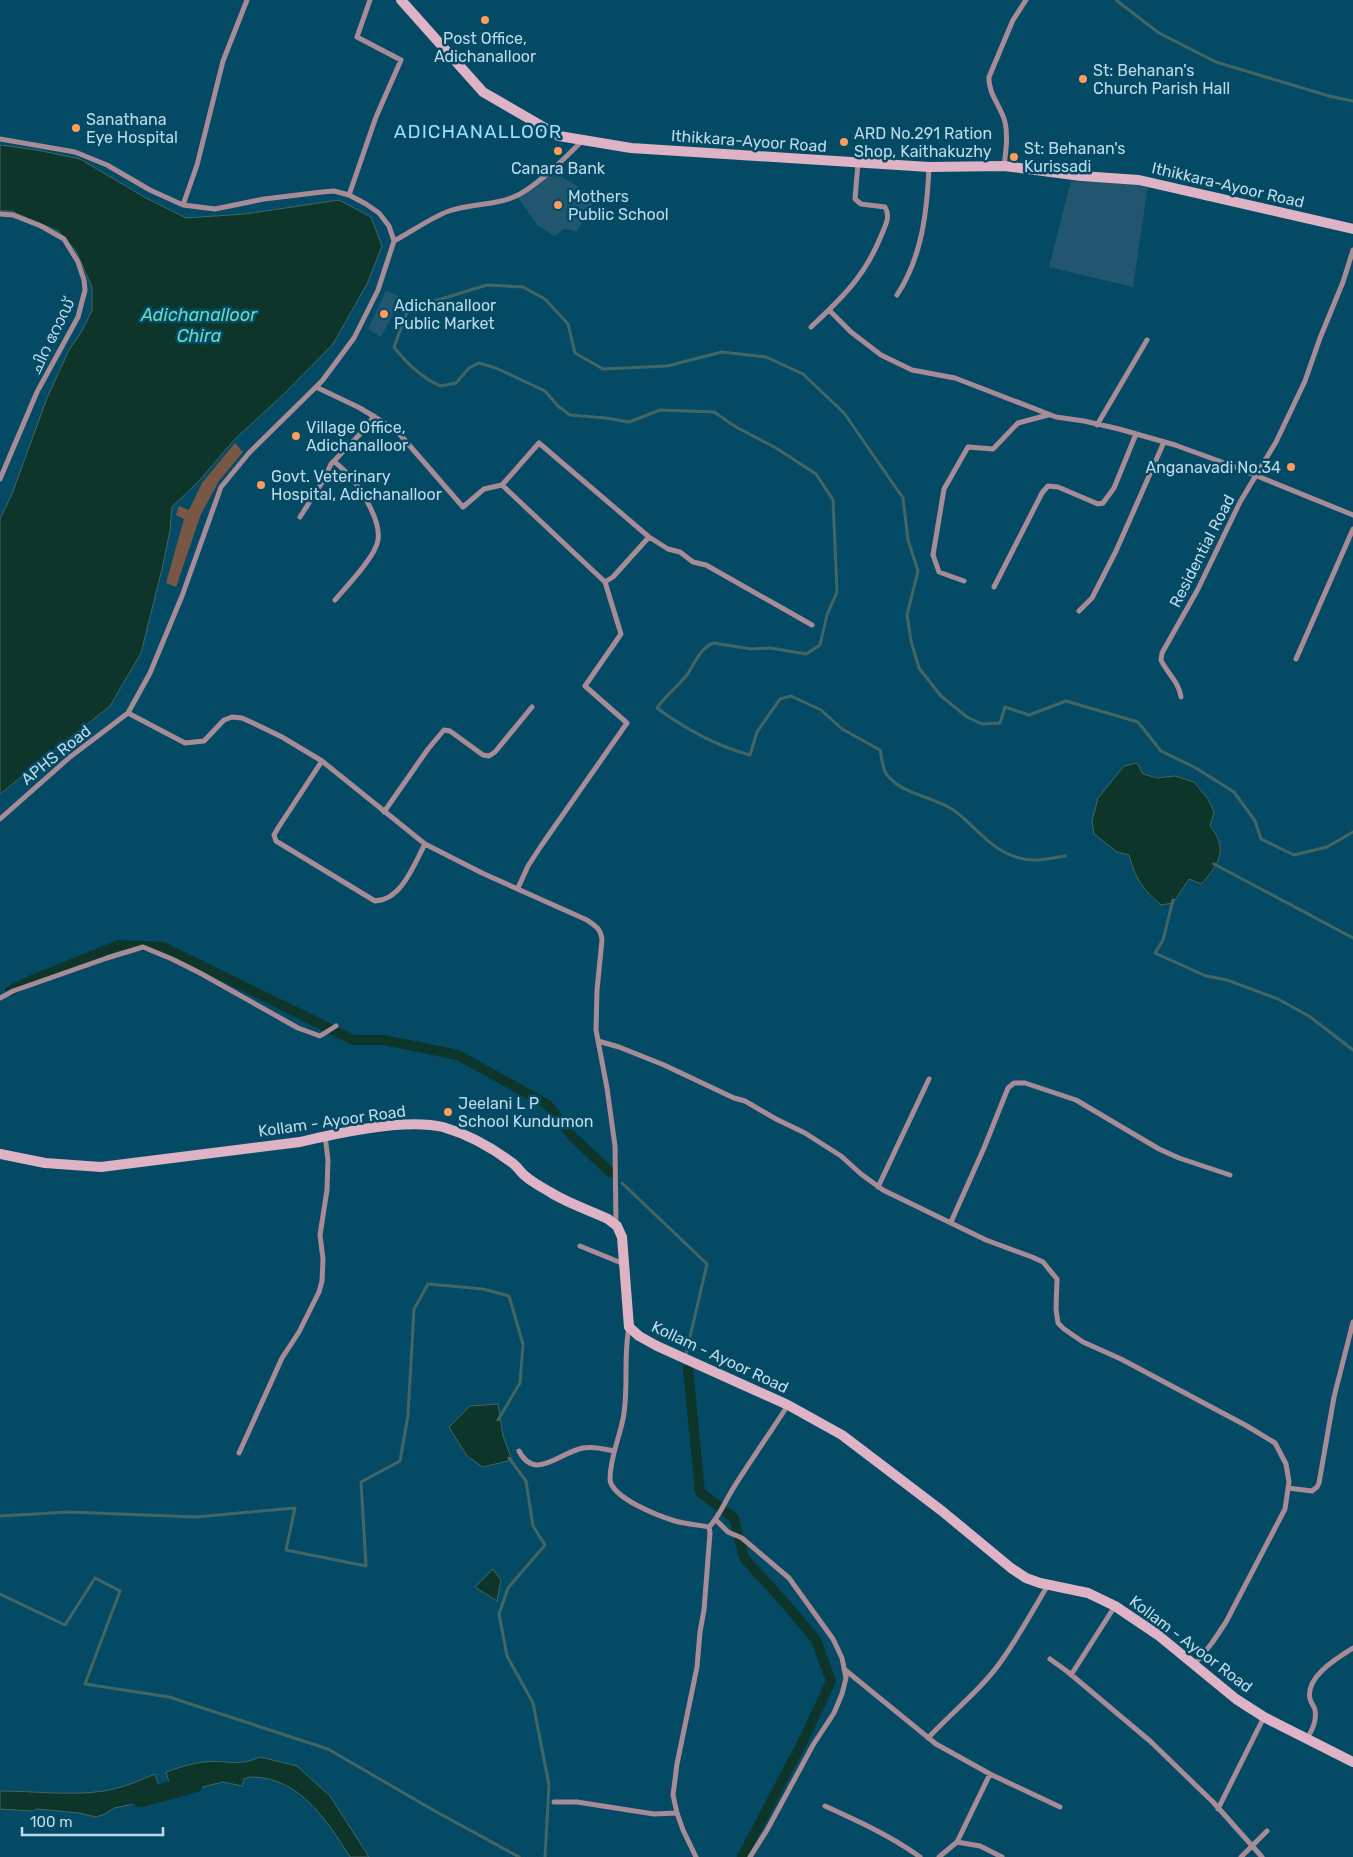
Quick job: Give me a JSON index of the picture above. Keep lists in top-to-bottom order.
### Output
{
  "streets": {
    "main road": ["Ithikkara-Ayoor Road", "Kollam - Ayoor Road"],
    "street": ["ചിറ റോഡ്", "Residential Road", "APHS Road"]
  },
  "districts": ["ADICHANALLOOR"],
  "water": ["Adichanalloor Chira"],
  "places": [
    "Post Office, Adichanalloor",
    "St: Behanan's Church Parish Hall",
    "Sanathana Eye Hospital",
    "ARD No.291 Ration Shop, Kaithakuzhy",
    "Canara Bank",
    "St: Behanan's Kurissadi",
    "Mothers Public School",
    "Adichanalloor Public Market",
    "Village Office, Adichanalloor",
    "Anganavadi No.34",
    "Govt. Veterinary Hospital, Adichanalloor",
    "Jeelani L P School Kundumon"
  ],
  "scale_bar": "100 m"
}
